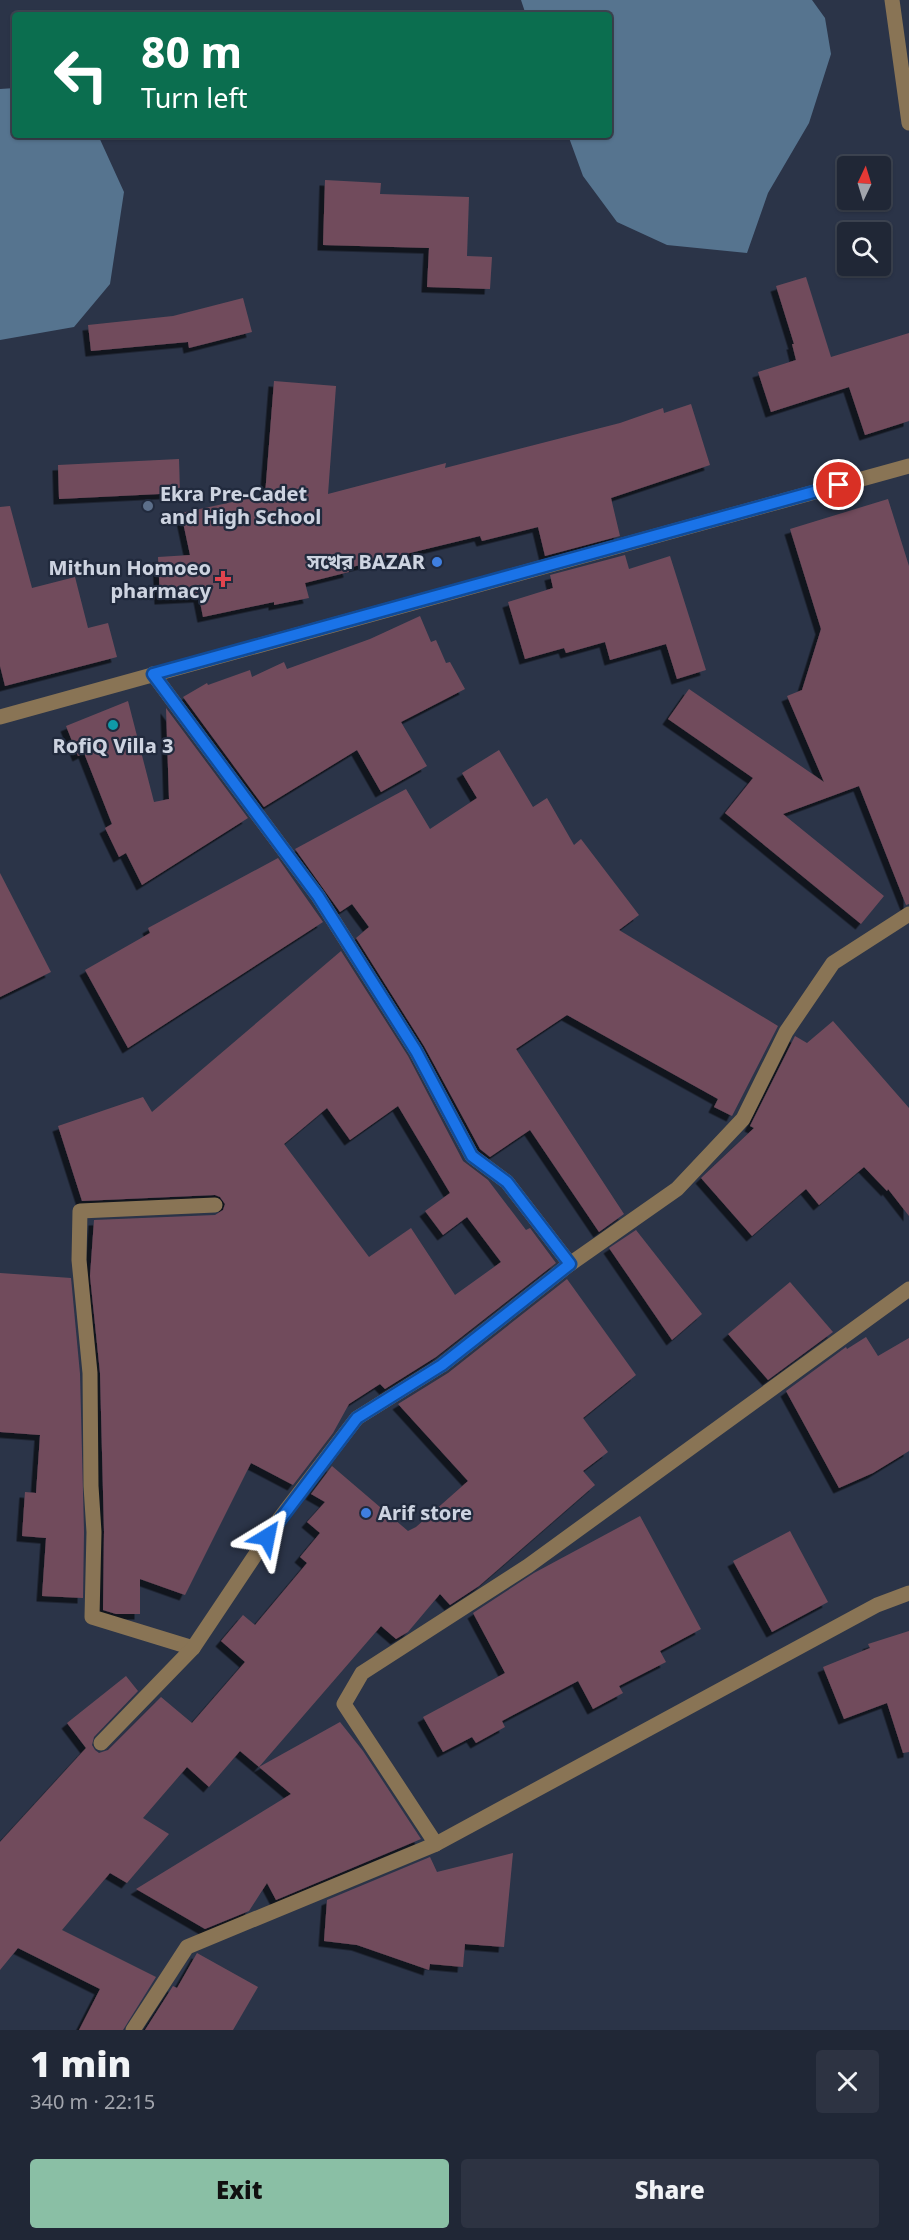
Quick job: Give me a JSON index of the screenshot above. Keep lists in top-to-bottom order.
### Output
{
  "places": {
    "other": [
      "Ekra Pre-Cadet and High School",
      "সখের BAZAR",
      "RofiQ Villa 3",
      "Arif store"
    ],
    "health": ["Mithun Homoeo pharmacy"]
  },
  "north": "top",
  "page": {
    "turn": ["80 m", "Turn left"],
    "heading": ["1 min", "340 m · 22:15"],
    "buttons": ["Exit", "Share"]
  }
}
